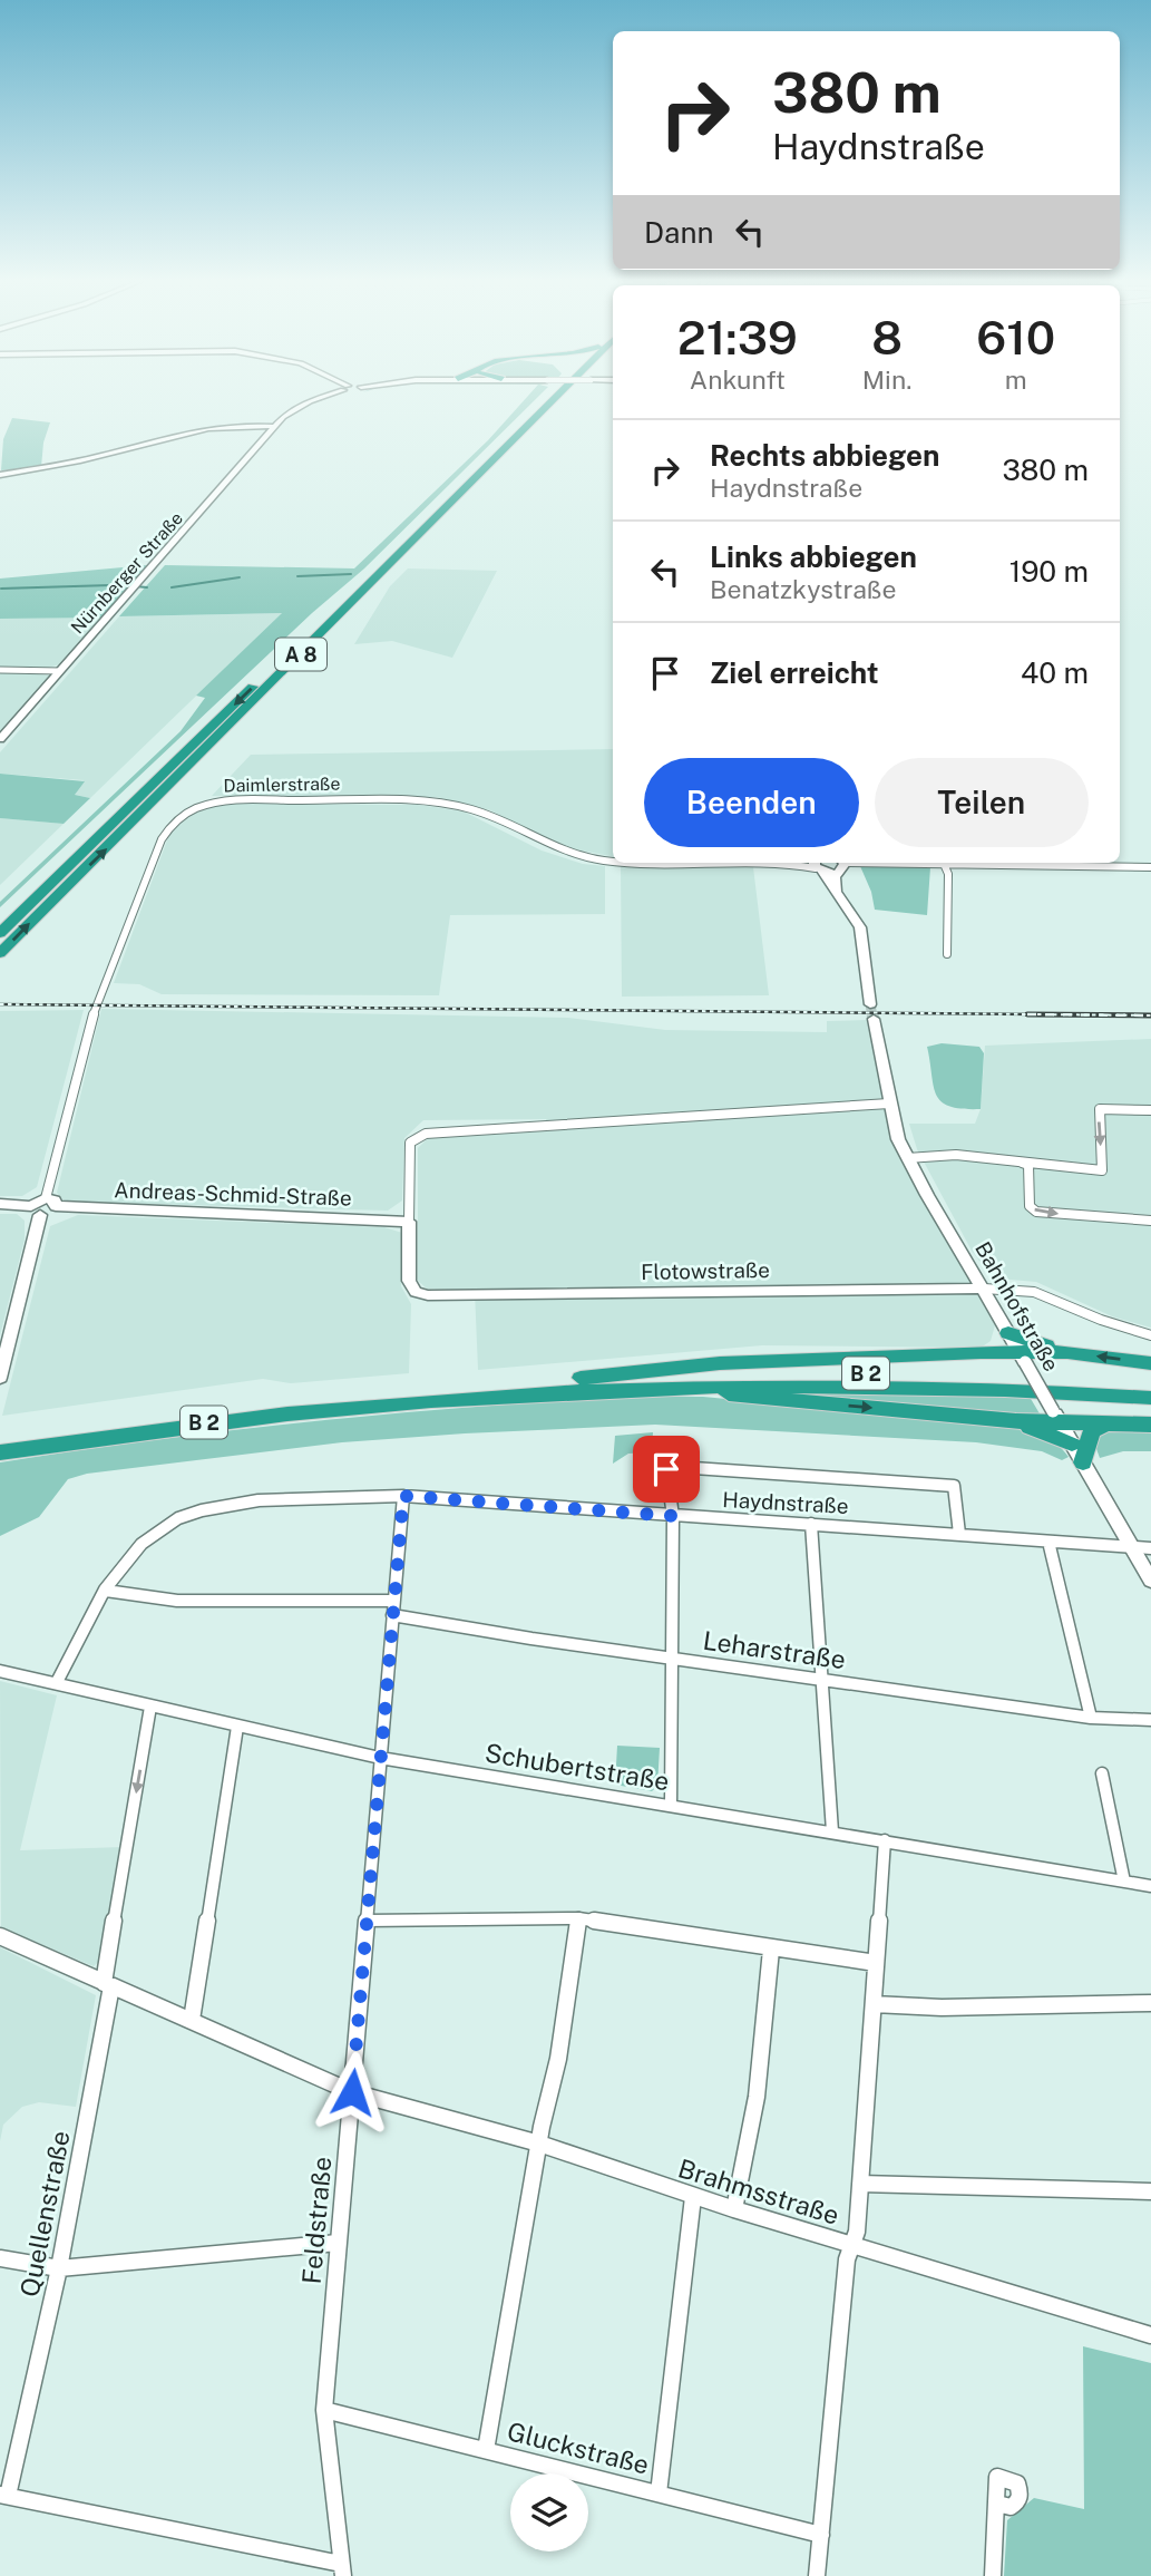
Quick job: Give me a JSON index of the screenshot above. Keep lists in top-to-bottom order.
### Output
{
  "streets": {
    "highway": ["A 8", "B 2"],
    "street": [
      "Nürnberger Straße",
      "Daimlerstraße",
      "Andreas-Schmid-Straße",
      "Flotowstraße",
      "Bahnhofstraße",
      "Haydnstraße",
      "Leharstraße",
      "Schubertstraße",
      "Brahmsstraße",
      "Quellenstraße",
      "Feldstraße",
      "Gluckstraße"
    ]
  },
  "crossings": [
    ["Daimlerstraße", "Andreas-Schmid-Straße"],
    ["Andreas-Schmid-Straße", "Flotowstraße"],
    ["Flotowstraße", "Bahnhofstraße"],
    ["Bahnhofstraße", "Haydnstraße"],
    ["Haydnstraße", "Schubertstraße"],
    ["Haydnstraße", "Feldstraße"],
    ["Leharstraße", "Feldstraße"],
    ["Schubertstraße", "Quellenstraße"],
    ["Schubertstraße", "Feldstraße"],
    ["Brahmsstraße", "Quellenstraße"],
    ["Brahmsstraße", "Feldstraße"],
    ["Feldstraße", "Gluckstraße"]
  ],
  "page": {
    "turn": ["380 m", "Haydnstraße"],
    "then": "Dann",
    "eta": [
      "21:39",
      "Ankunft",
      "8",
      "Min.",
      "610",
      "m"
    ],
    "list": [
      {
        "name": "Rechts abbiegen",
        "note": "Haydnstraße",
        "value": "380 m"
      },
      {
        "name": "Links abbiegen",
        "note": "Benatzkystraße",
        "value": "190 m"
      },
      {
        "name": "Ziel erreicht",
        "value": "40 m"
      }
    ],
    "buttons": ["Beenden", "Teilen"]
  }
}
